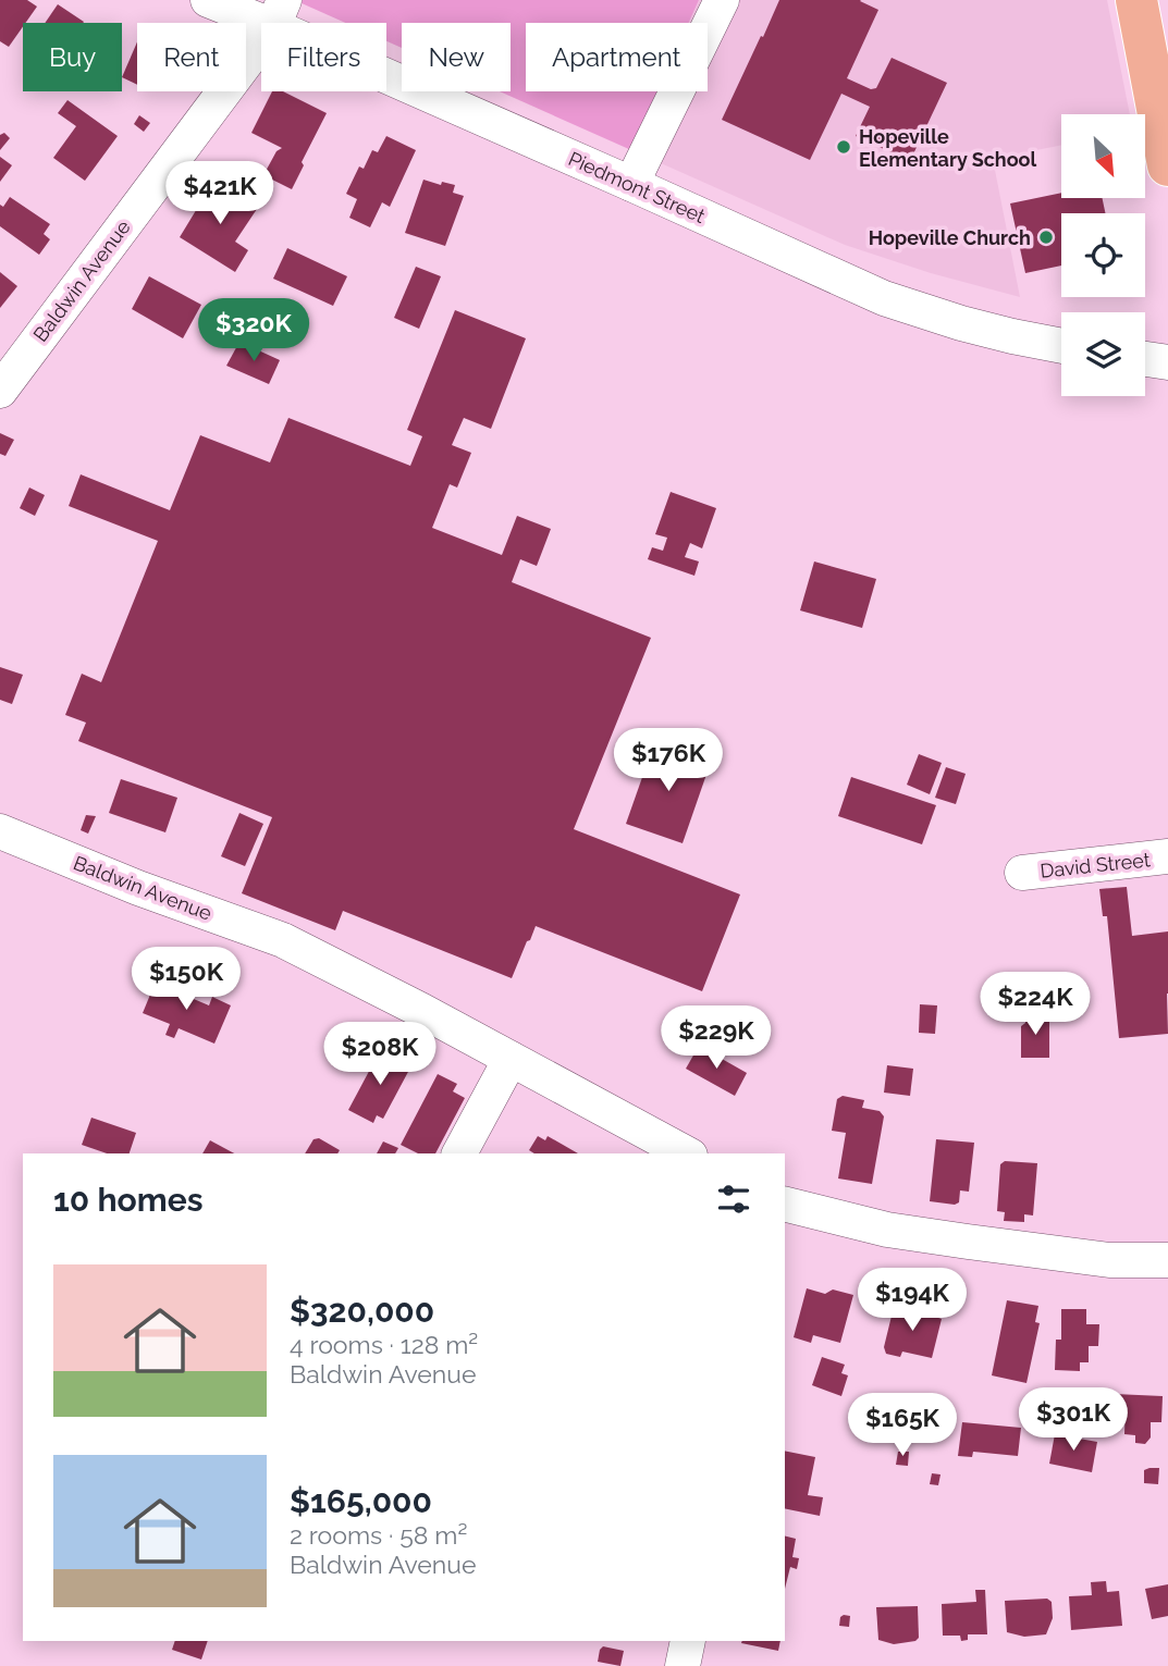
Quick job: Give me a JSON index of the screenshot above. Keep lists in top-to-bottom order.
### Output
{
  "streets": {
    "street": ["Piedmont Street", "Baldwin Avenue", "David Street"]
  },
  "crossings": [
    ["Piedmont Street", "Baldwin Avenue"]
  ],
  "places": ["Hopeville Elementary School", "Hopeville Church"],
  "north": "bottom right",
  "page": {
    "chip": [
      "Buy",
      "Rent",
      "Filters",
      "New",
      "Apartment"
    ],
    "price": [
      "$421K",
      "$320K",
      "$176K",
      "$150K",
      "$224K",
      "$229K",
      "$208K",
      "$194K",
      "$301K",
      "$165K"
    ],
    "heading": "10 homes",
    "list": [
      {
        "name": "$320,000",
        "note": "4 rooms · 128 m² · Baldwin Avenue"
      },
      {
        "name": "$165,000",
        "note": "2 rooms · 58 m² · Baldwin Avenue"
      }
    ]
  }
}
